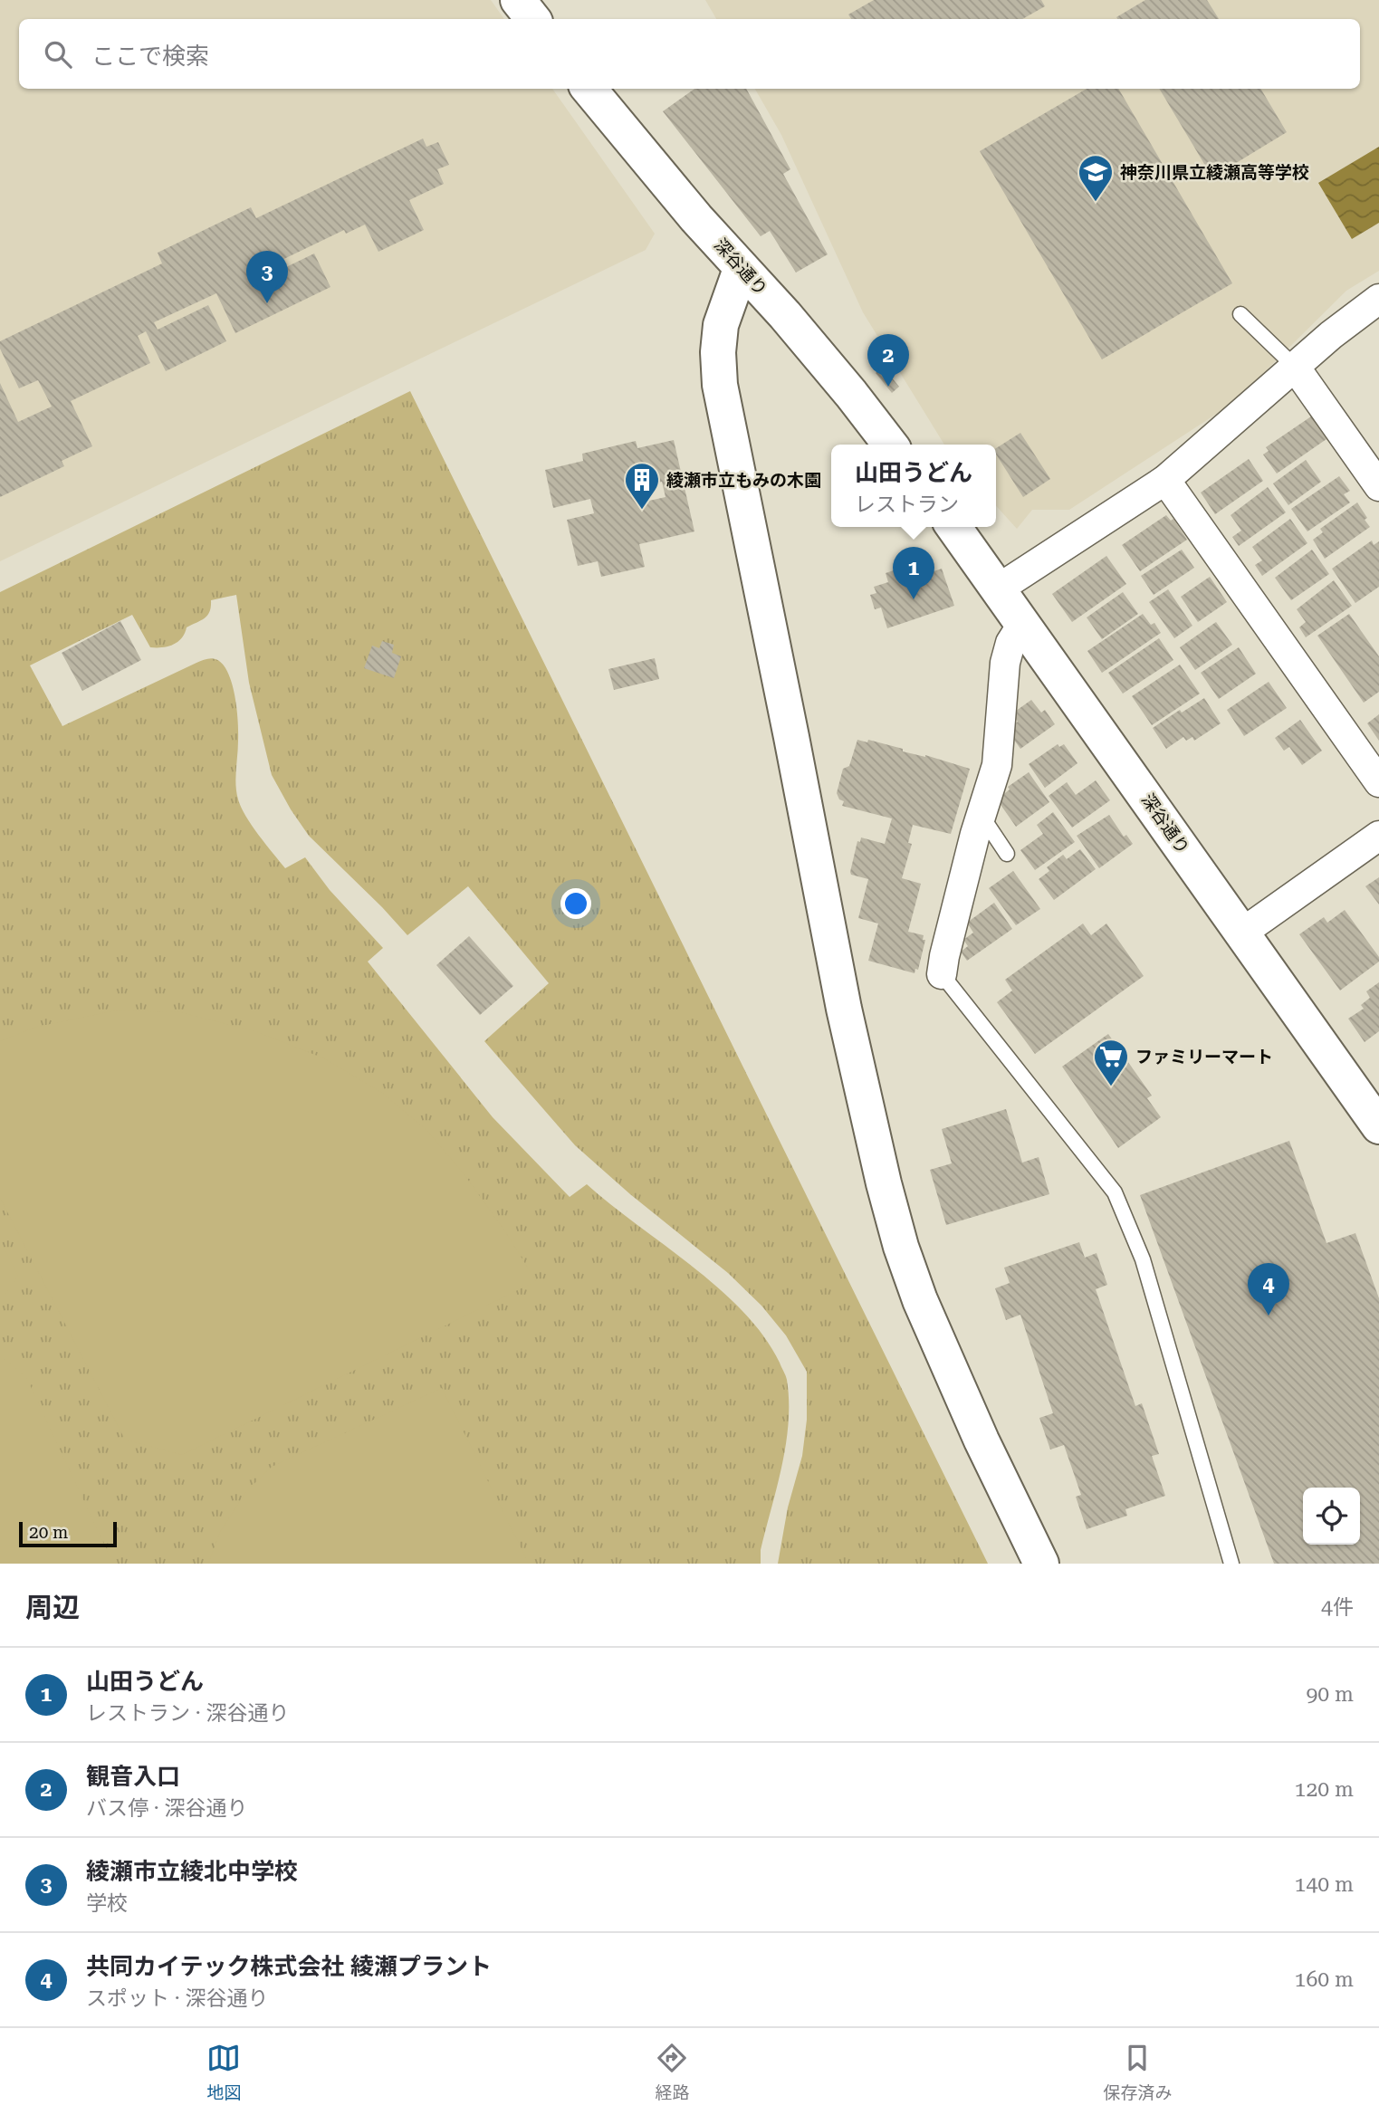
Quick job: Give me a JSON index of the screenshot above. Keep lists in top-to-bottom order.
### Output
{
  "streets": {
    "street": ["深谷通り"]
  },
  "places": {
    "school or university": ["神奈川県立綾瀬高等学校"],
    "building": ["綾瀬市立もみの木園"],
    "supermarket": ["ファミリーマート"]
  },
  "scale_bar": "20 m",
  "page": {
    "search": "ここで検索",
    "pins": [
      "3",
      "2",
      "1",
      "4"
    ],
    "popup": ["山田うどん", "レストラン"],
    "scale": "20 m",
    "heading": ["周辺", "4件"],
    "list": [
      {
        "mark": "1",
        "name": "山田うどん",
        "note": "レストラン · 深谷通り",
        "value": "90 m"
      },
      {
        "mark": "2",
        "name": "観音入口",
        "note": "バス停 · 深谷通り",
        "value": "120 m"
      },
      {
        "mark": "3",
        "name": "綾瀬市立綾北中学校",
        "note": "学校",
        "value": "140 m"
      },
      {
        "mark": "4",
        "name": "共同カイテック株式会社 綾瀬プラント",
        "note": "スポット · 深谷通り",
        "value": "160 m"
      }
    ],
    "nav": ["地図", "経路", "保存済み"]
  }
}
